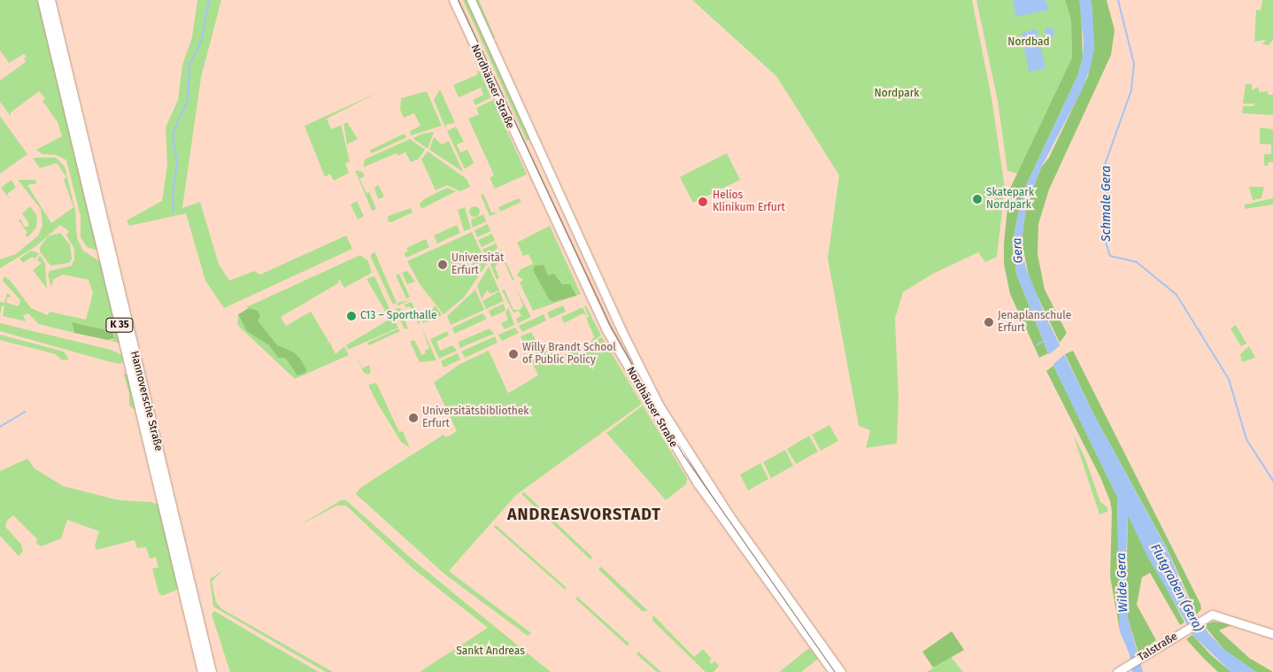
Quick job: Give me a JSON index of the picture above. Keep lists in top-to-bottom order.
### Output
{
  "streets": {
    "highway": ["K 35", "Hannoversche Straße"],
    "main road": ["Nordhäuser Straße", "Talstraße"]
  },
  "districts": ["ANDREASVORSTADT"],
  "water": [
    "Schmale Gera",
    "Gera",
    "Wilde Gera",
    "Flutgraben (Gera)"
  ],
  "parks": ["Nordbad", "Nordpark", "Sankt Andreas"],
  "places": [
    "Skatepark Nordpark",
    "Helios Klinikum Erfurt",
    "Universität Erfurt",
    "C13 – Sporthalle",
    "Jenaplanschule Erfurt",
    "Willy Brandt School of Public Policy",
    "Universitätsbibliothek Erfurt"
  ]
}
